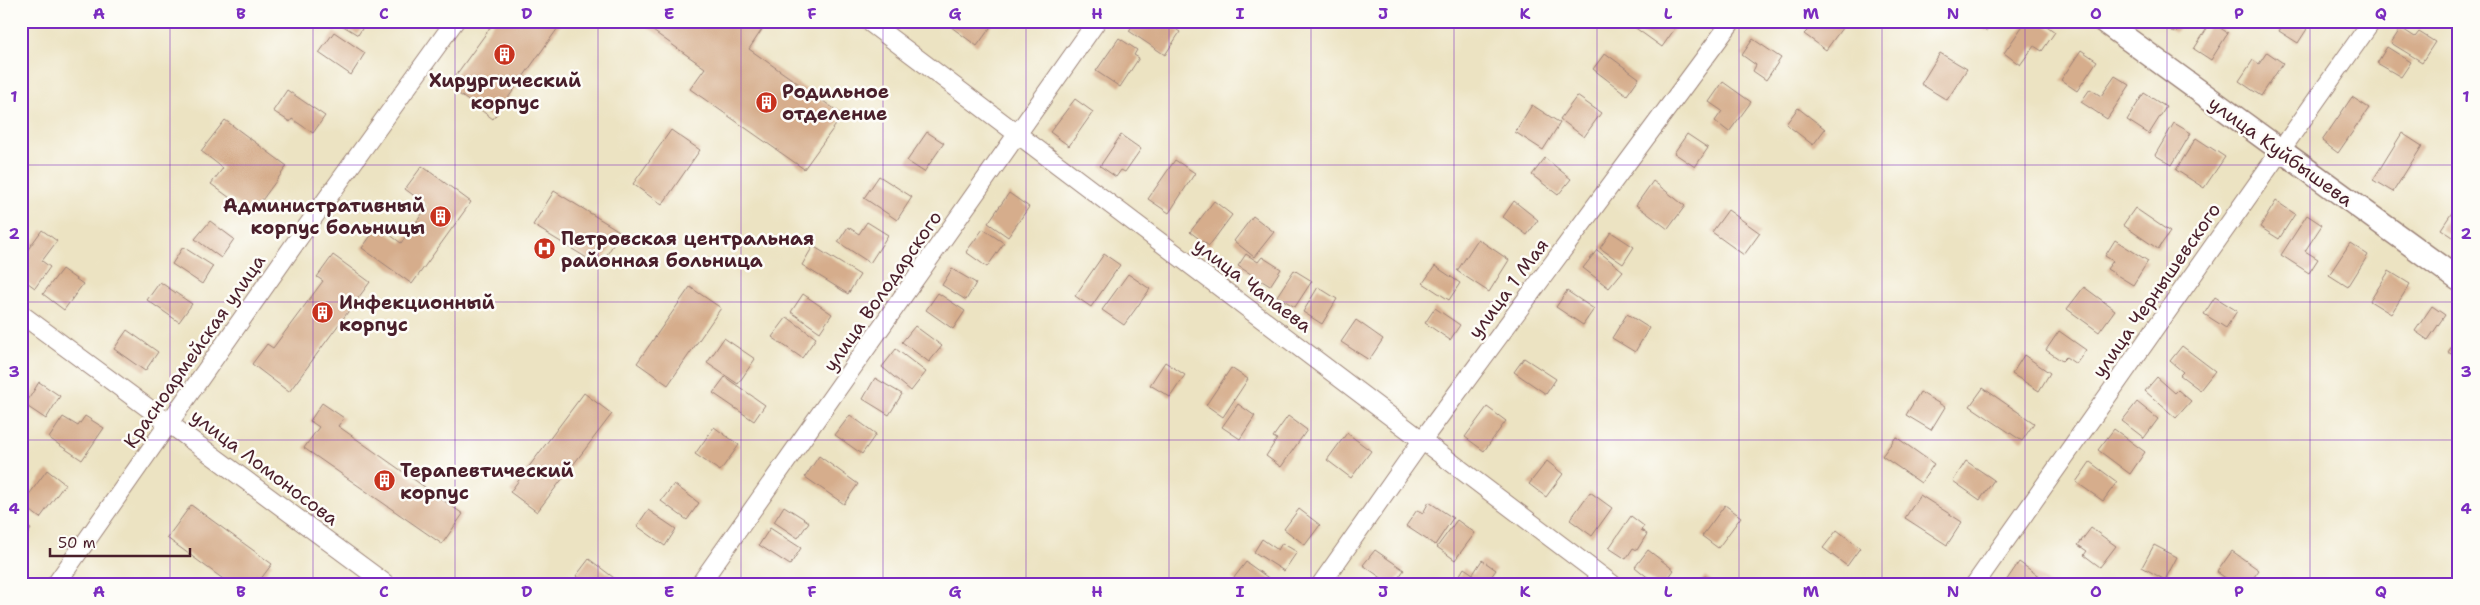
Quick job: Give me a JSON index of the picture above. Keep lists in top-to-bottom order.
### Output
{
  "streets": {
    "street": [
      "улица Куйбышева",
      "улица Чапаева",
      "улица 1 Мая",
      "улица Чернышевского",
      "улица Володарского",
      "Красноармейская улица",
      "улица Ломоносова"
    ]
  },
  "crossings": [
    ["улица Куйбышева", "улица Чернышевского"],
    ["улица Чапаева", "улица 1 Мая"],
    ["улица Чапаева", "улица Володарского"],
    ["Красноармейская улица", "улица Ломоносова"]
  ],
  "places": {
    "building": [
      "Хирургический корпус",
      "Родильное отделение",
      "Административный корпус больницы",
      "Инфекционный корпус",
      "Терапевтический корпус"
    ],
    "hospital": ["Петровская центральная районная больница"]
  },
  "scale_bar": "50 m",
  "grid": {
    "columns": [
      "A",
      "B",
      "C",
      "D",
      "E",
      "F",
      "G",
      "H",
      "I",
      "J",
      "K",
      "L",
      "M",
      "N",
      "O",
      "P",
      "Q"
    ],
    "rows": [
      "1",
      "2",
      "3",
      "4"
    ]
  }
}
